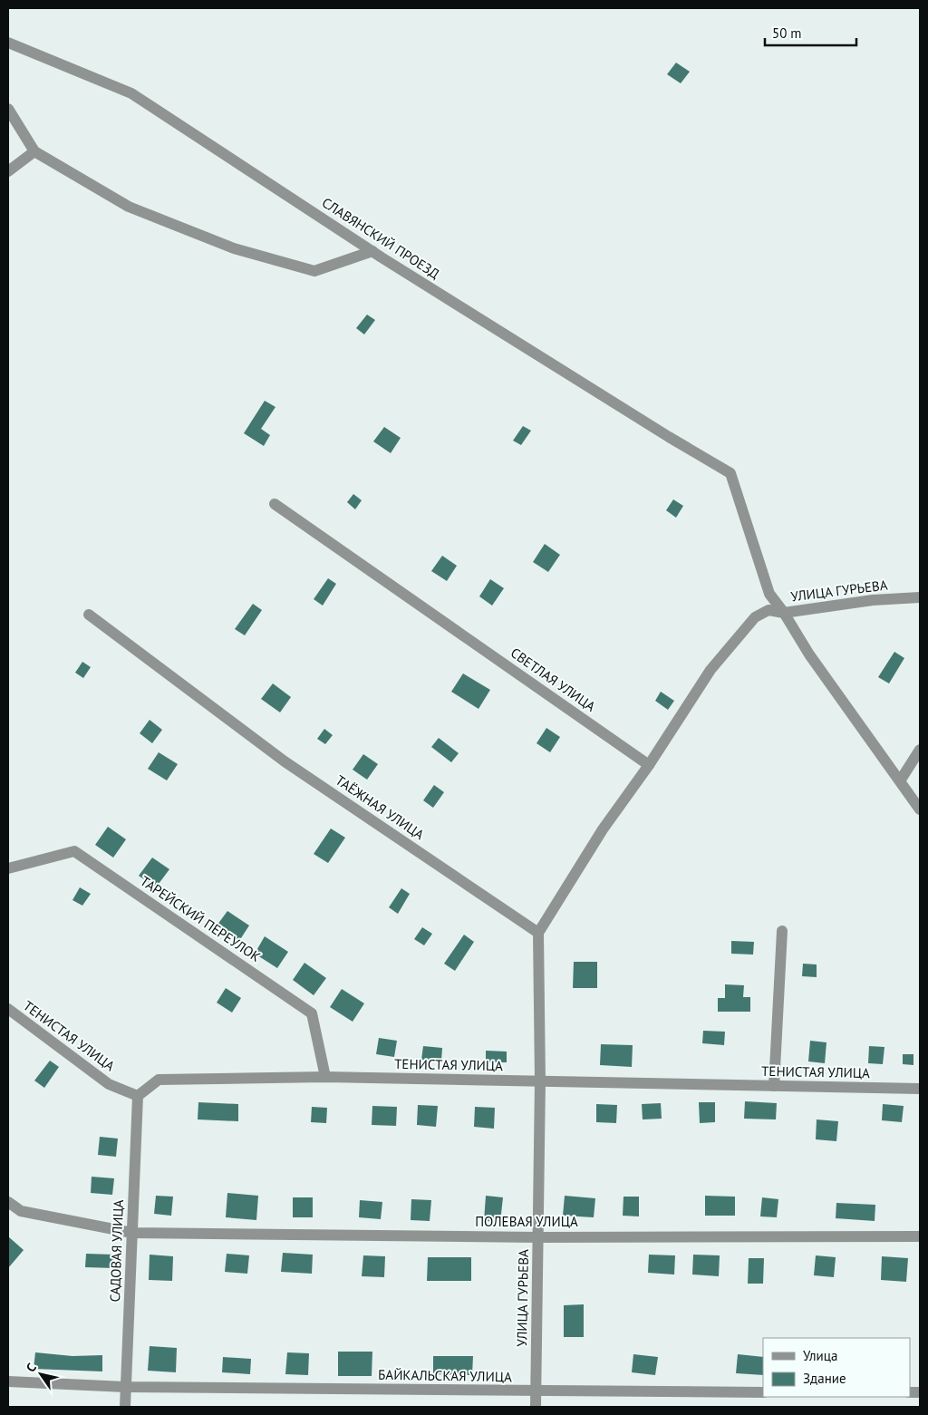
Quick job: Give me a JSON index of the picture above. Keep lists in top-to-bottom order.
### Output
{
  "streets": {
    "street": [
      "СЛАВЯНСКИЙ ПРОЕЗД",
      "УЛИЦА ГУРЬЕВА",
      "СВЕТЛАЯ УЛИЦА",
      "ТАЁЖНАЯ УЛИЦА",
      "ТАРЕЙСКИЙ ПЕРЕУЛОК",
      "ТЕНИСТАЯ УЛИЦА",
      "ПОЛЕВАЯ УЛИЦА",
      "САДОВАЯ УЛИЦА",
      "БАЙКАЛЬСКАЯ УЛИЦА"
    ]
  },
  "crossings": [
    ["СЛАВЯНСКИЙ ПРОЕЗД", "УЛИЦА ГУРЬЕВА"],
    ["УЛИЦА ГУРЬЕВА", "СВЕТЛАЯ УЛИЦА"],
    ["УЛИЦА ГУРЬЕВА", "ТЕНИСТАЯ УЛИЦА"],
    ["УЛИЦА ГУРЬЕВА", "ПОЛЕВАЯ УЛИЦА"],
    ["УЛИЦА ГУРЬЕВА", "БАЙКАЛЬСКАЯ УЛИЦА"],
    ["ТАРЕЙСКИЙ ПЕРЕУЛОК", "ТЕНИСТАЯ УЛИЦА"],
    ["ТЕНИСТАЯ УЛИЦА", "САДОВАЯ УЛИЦА"],
    ["ПОЛЕВАЯ УЛИЦА", "САДОВАЯ УЛИЦА"],
    ["САДОВАЯ УЛИЦА", "БАЙКАЛЬСКАЯ УЛИЦА"]
  ],
  "legend": ["Улица", "Здание"],
  "scale_bar": "50 m",
  "north": "top left"
}
